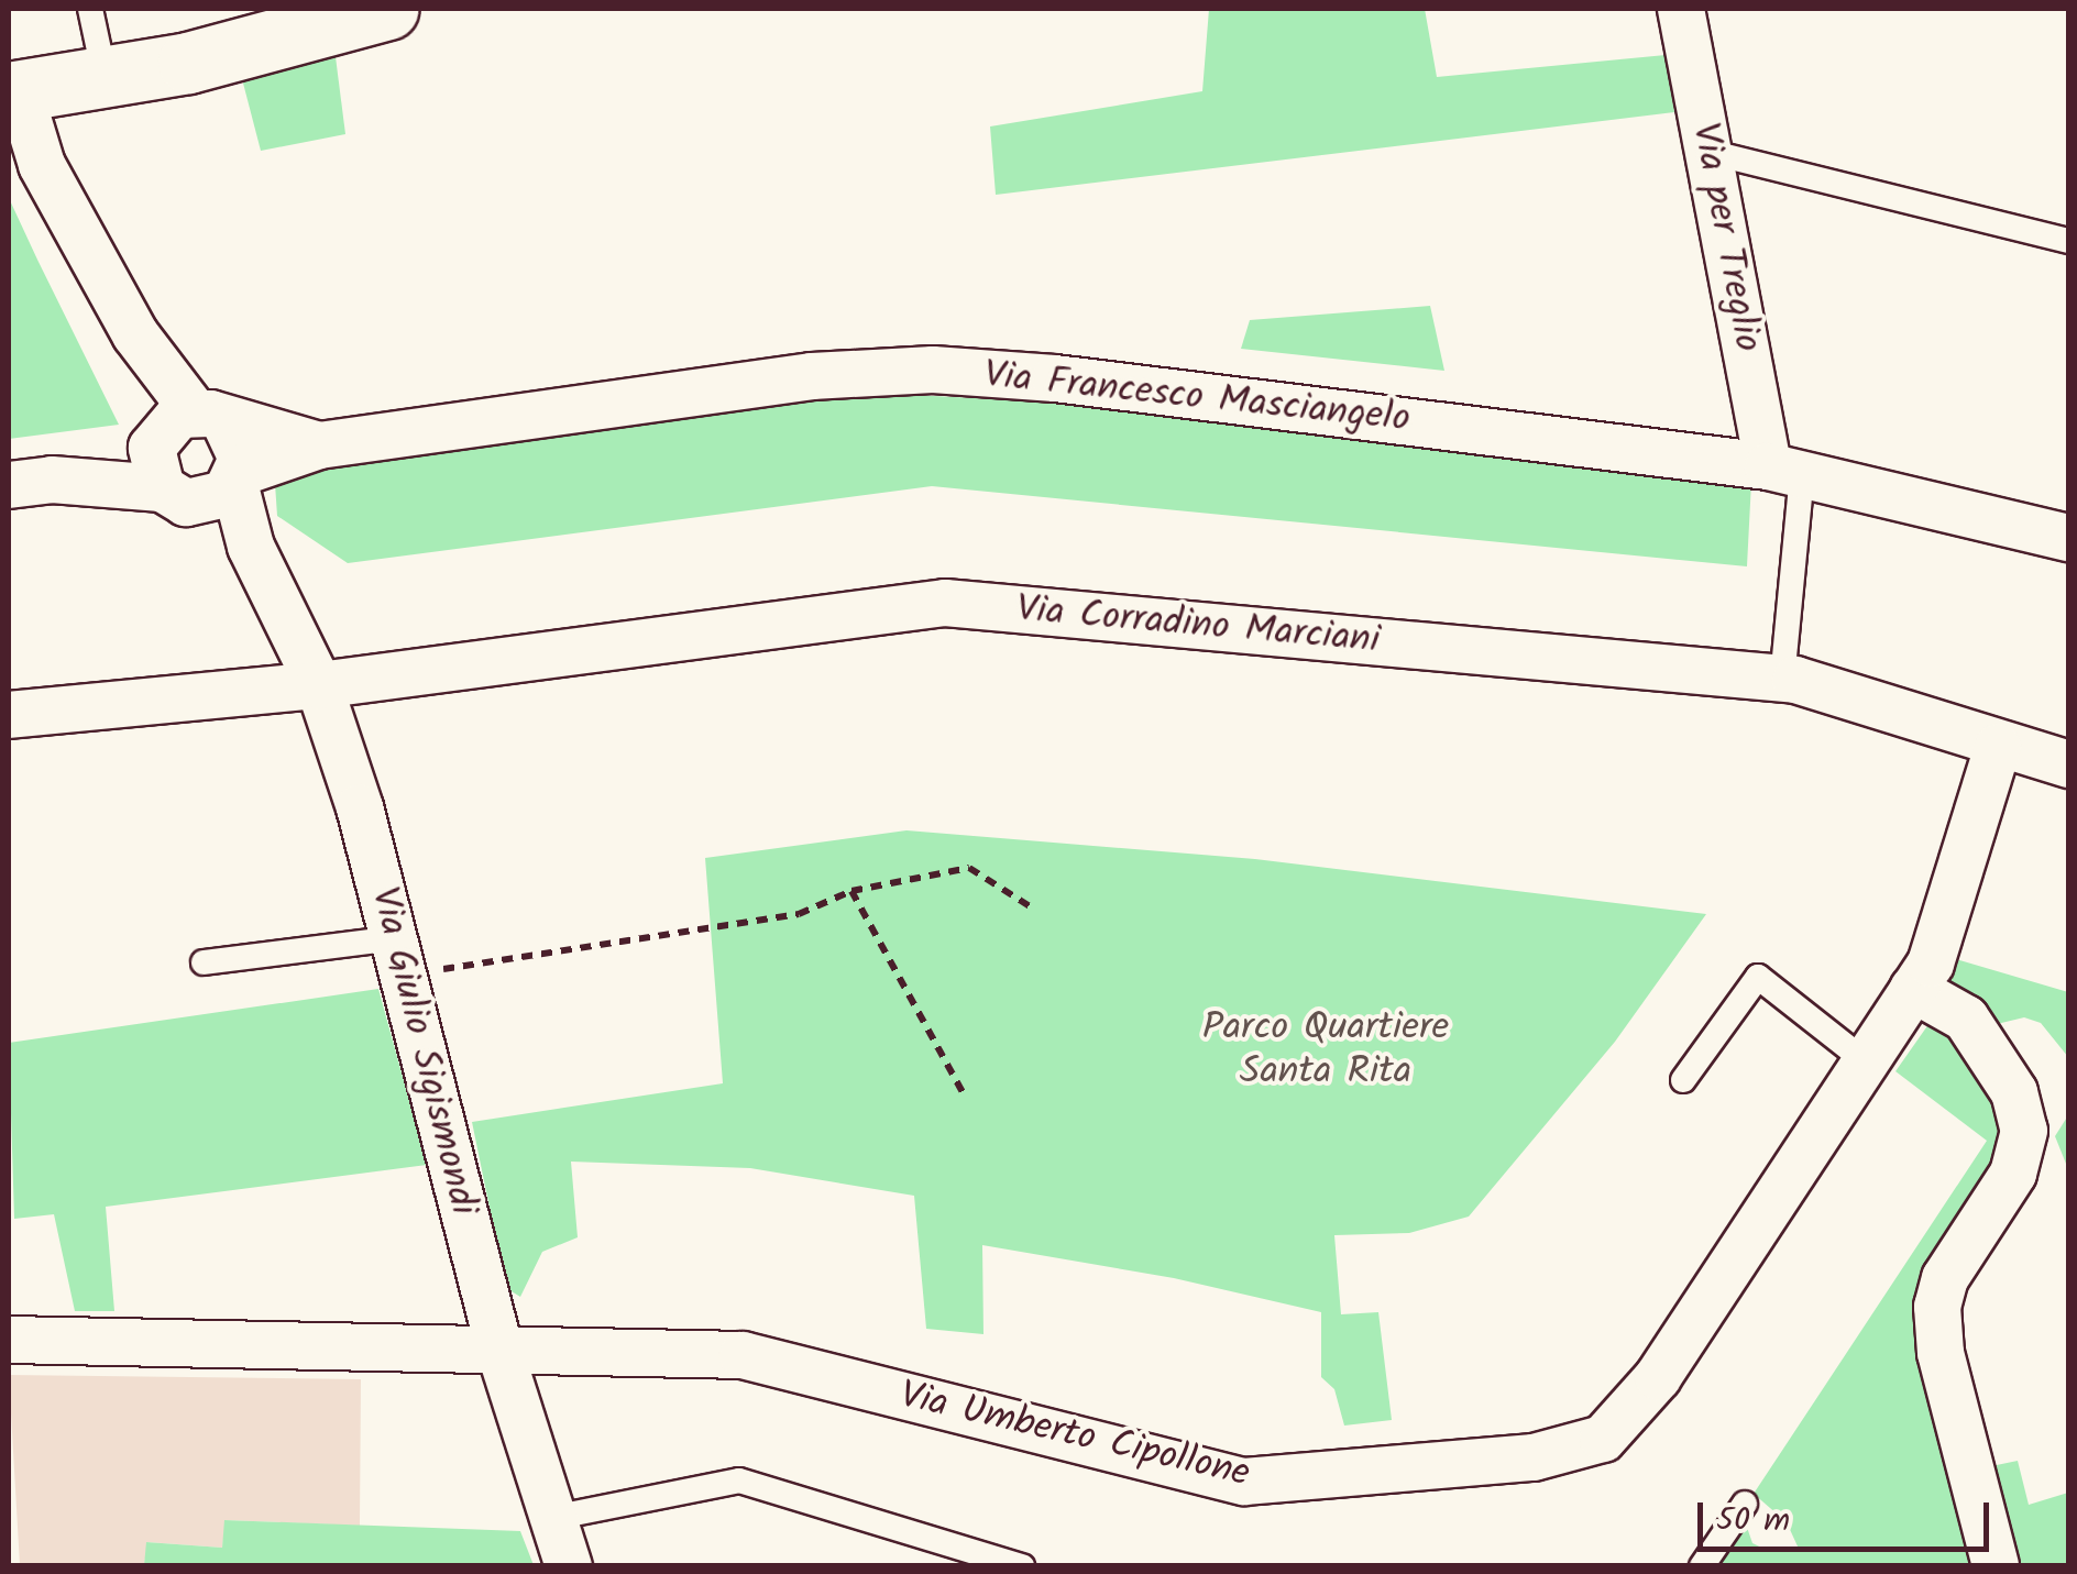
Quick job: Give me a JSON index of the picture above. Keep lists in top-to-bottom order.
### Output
{
  "streets": {
    "street": [
      "Via per Treglio",
      "Via Francesco Masciangelo",
      "Via Corradino Marciani",
      "Via Giulio Sigismondi",
      "Via Umberto Cipollone"
    ]
  },
  "crossings": [
    ["Via per Treglio", "Via Francesco Masciangelo"],
    ["Via Francesco Masciangelo", "Via Giulio Sigismondi"],
    ["Via Corradino Marciani", "Via Giulio Sigismondi"],
    ["Via Corradino Marciani", "Via Umberto Cipollone"],
    ["Via Giulio Sigismondi", "Via Umberto Cipollone"]
  ],
  "parks": ["Parco Quartiere Santa Rita"],
  "scale_bar": "50 m"
}
